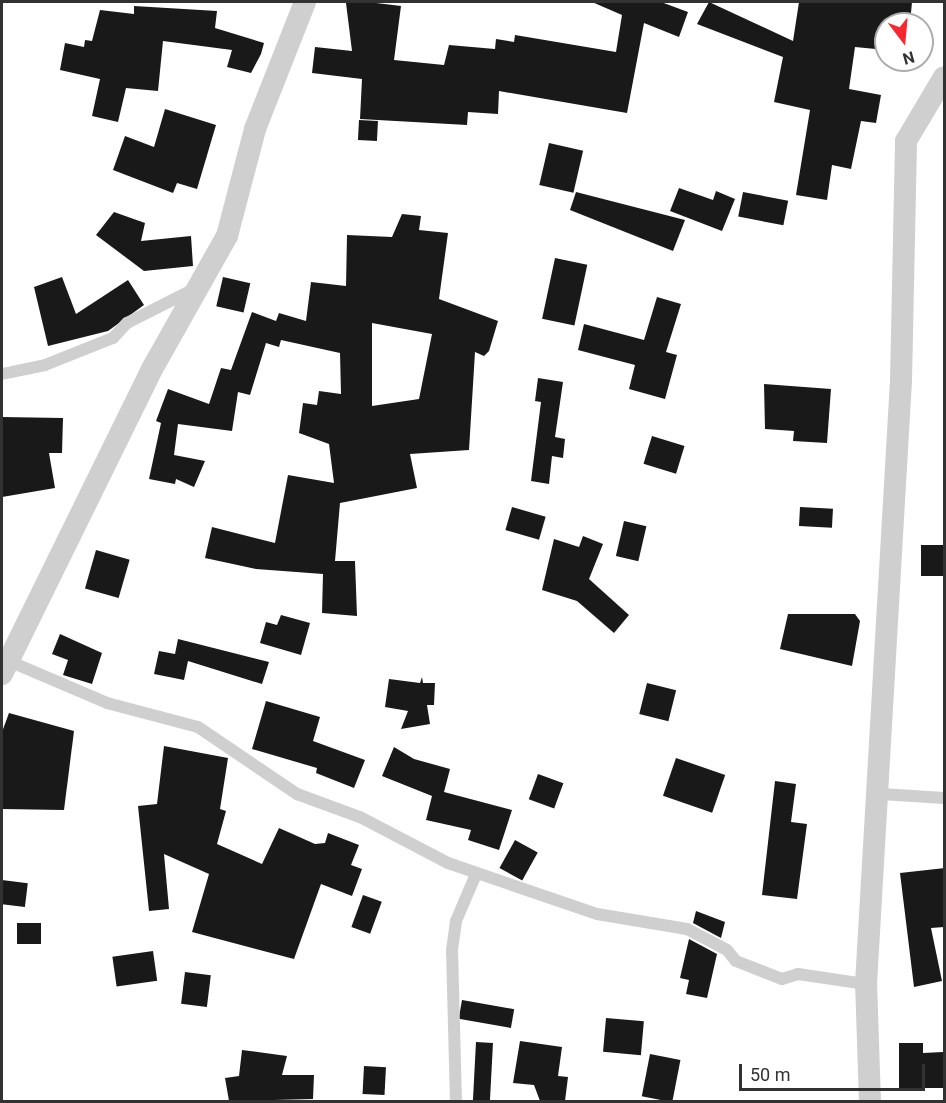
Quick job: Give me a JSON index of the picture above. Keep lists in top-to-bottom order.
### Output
{
  "scale_bar": "50 m",
  "north": "bottom"
}
